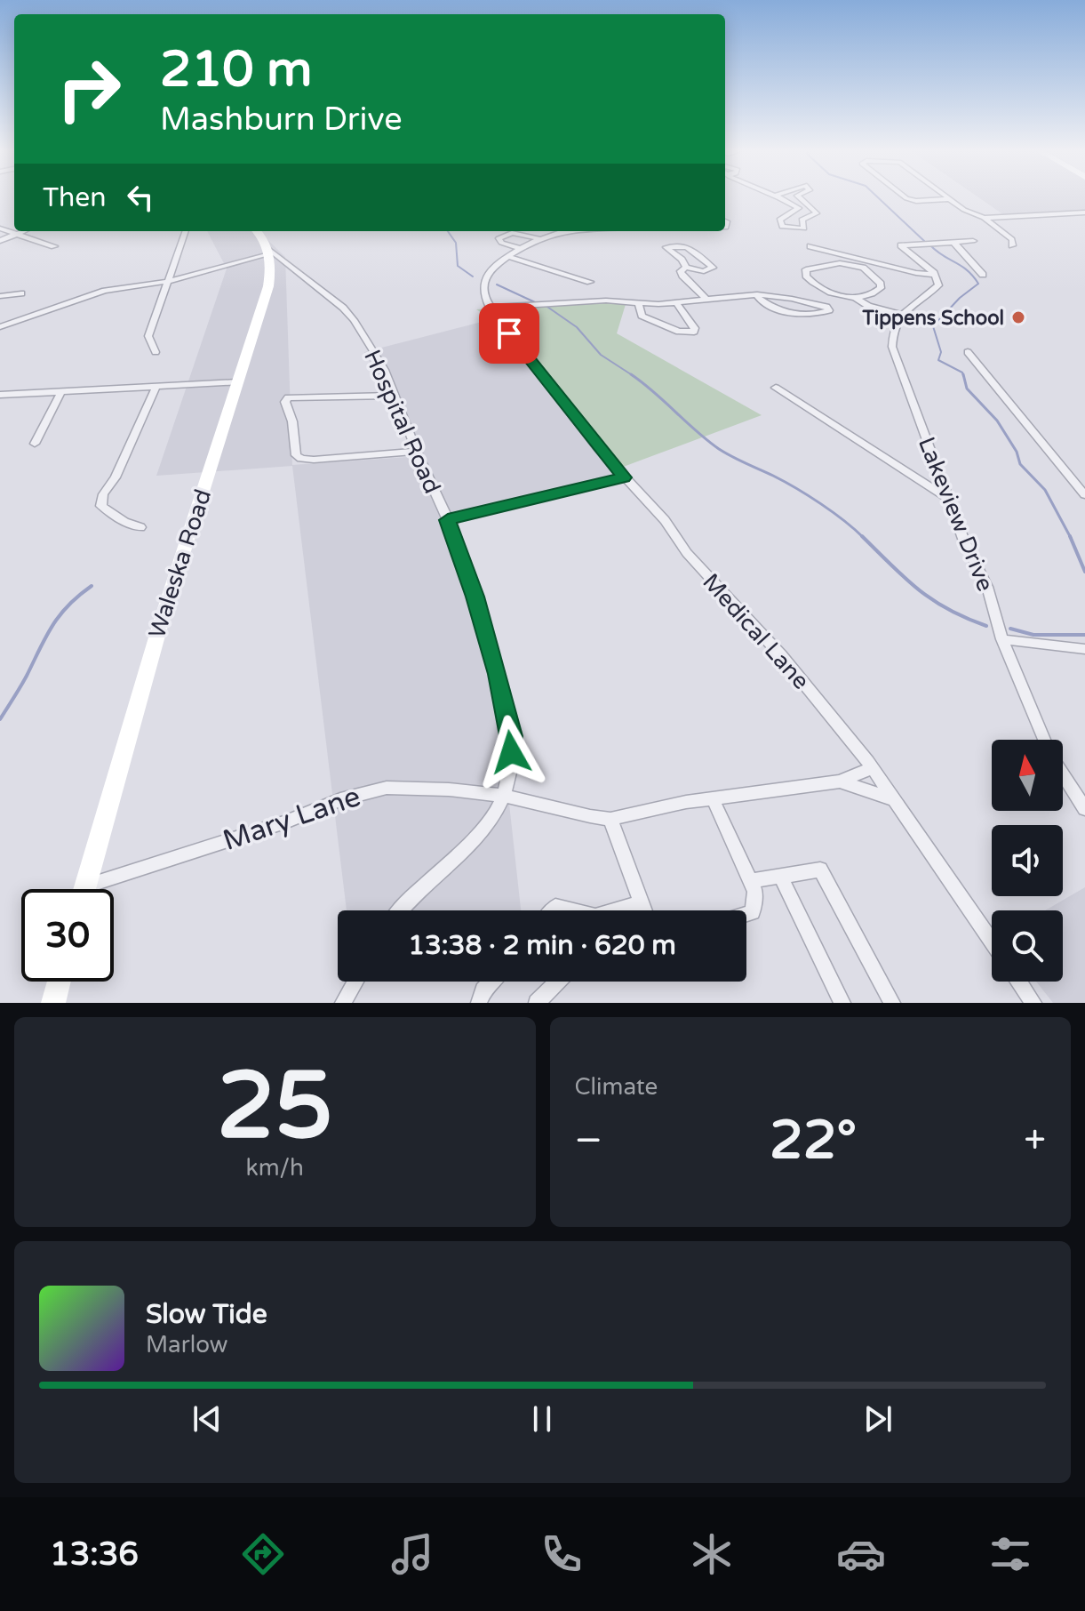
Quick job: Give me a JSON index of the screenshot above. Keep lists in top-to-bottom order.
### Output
{
  "streets": {
    "main road": ["Waleska Road"],
    "street": [
      "Hospital Road",
      "Lakeview Drive",
      "Medical Lane",
      "Mary Lane"
    ]
  },
  "crossings": [
    ["Hospital Road", "Waleska Road"],
    ["Hospital Road", "Mary Lane"],
    ["Waleska Road", "Mary Lane"]
  ],
  "places": ["Tippens School"],
  "north": "top",
  "page": {
    "turn": ["210 m", "Mashburn Drive"],
    "then": "Then",
    "limit": "30",
    "trip": "13:38 · 2 min · 620 m",
    "tile": [
      ["25", "km/h"],
      "Climate"
    ],
    "heat": ["−", "22°", "+"],
    "song": ["Slow Tide", "Marlow"],
    "tabs": "13:36"
  }
}
